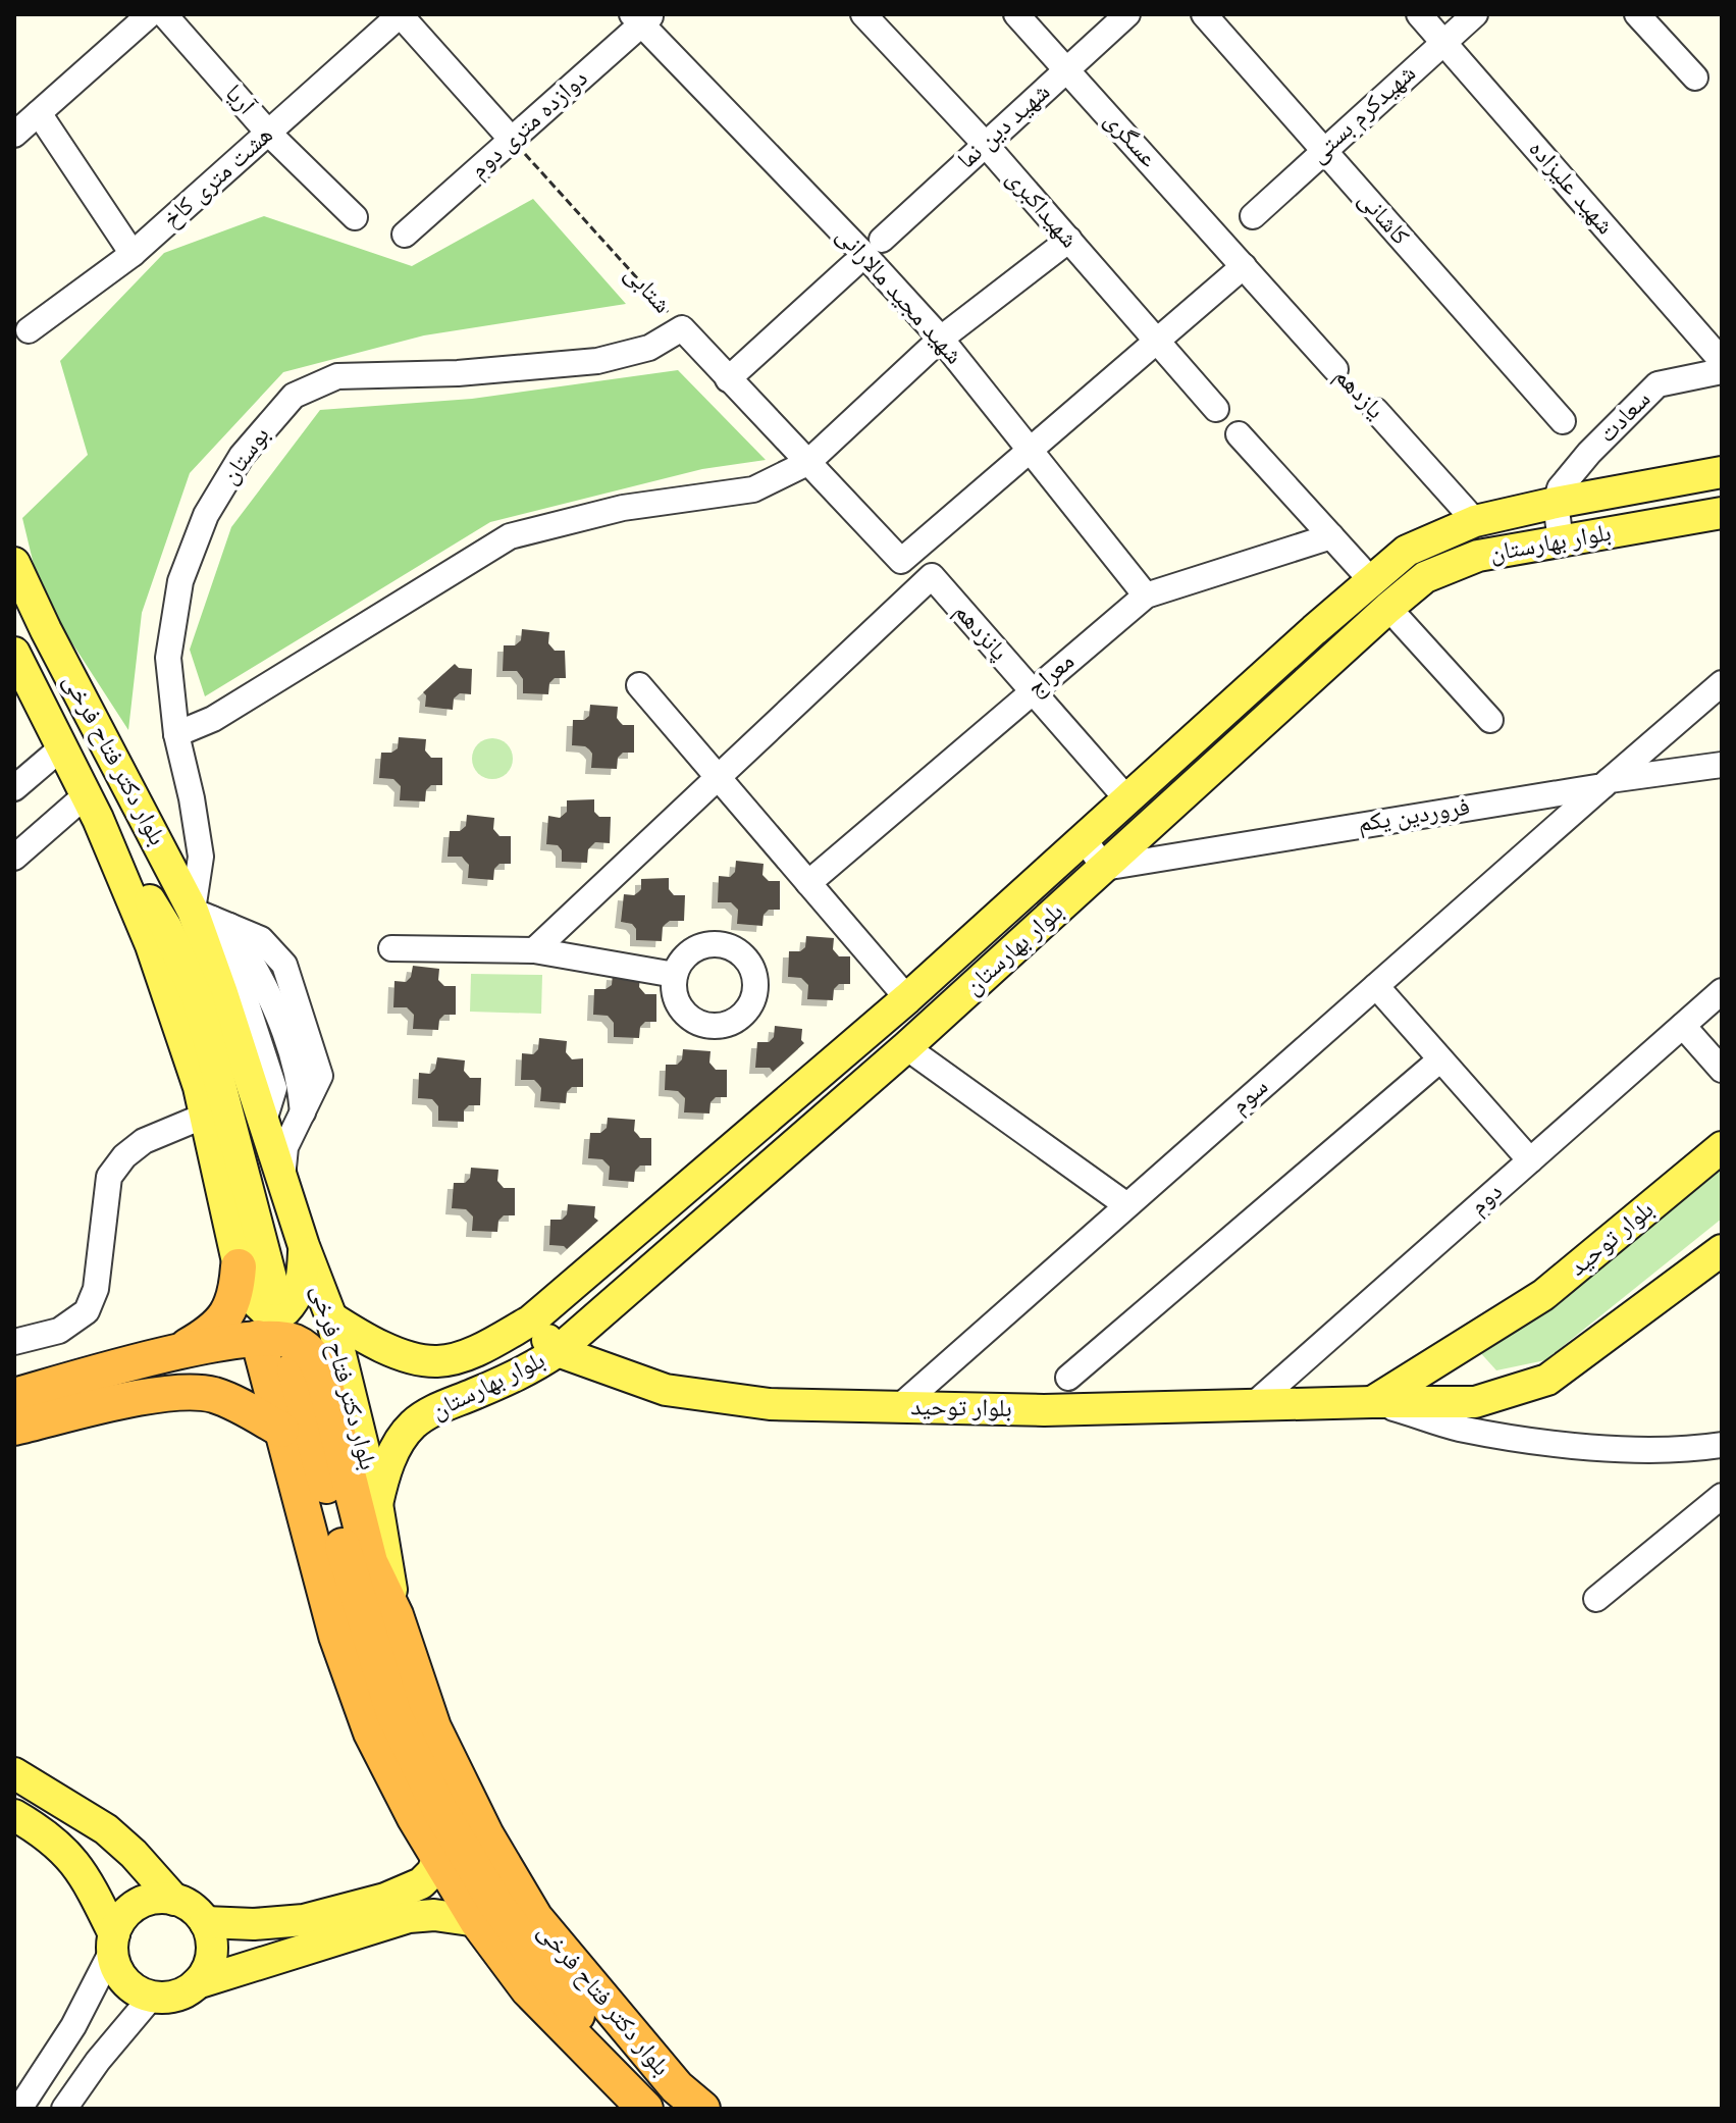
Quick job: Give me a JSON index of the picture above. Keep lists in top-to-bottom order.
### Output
{
  "streets": {
    "highway": ["بلوار دکتر فتاح فرخی"],
    "main road": ["بلوار بهارستان", "بلوار توحید"],
    "street": [
      "آریا",
      "شهیدکرم بستی",
      "دوازده متری دوم",
      "شهید دین نما",
      "عسگری",
      "هشت متری کاخ",
      "شهید علیزاده",
      "شهیداکبری",
      "کاشانی",
      "شتابی",
      "شهید مجید مالارانی",
      "یازدهم",
      "سعادت",
      "بوستان",
      "پانزدهم",
      "معراج",
      "فروردین یکم",
      "سوم",
      "دوم"
    ]
  },
  "crossings": [
    ["آریا", "هشت متری کاخ"],
    ["شهیدکرم بستی", "شهید علیزاده"],
    ["شهیدکرم بستی", "کاشانی"],
    ["دوازده متری دوم", "شتابی"],
    ["دوازده متری دوم", "شهید مجید مالارانی"],
    ["شهید دین نما", "عسگری"],
    ["شهید دین نما", "شهیداکبری"],
    ["عسگری", "یازدهم"],
    ["شتابی", "شهید مجید مالارانی"],
    ["شتابی", "بوستان"],
    ["شهید مجید مالارانی", "معراج"],
    ["یازدهم", "بلوار بهارستان"],
    ["سعادت", "بلوار بهارستان"],
    ["بوستان", "بلوار دکتر فتاح فرخی"],
    ["بلوار بهارستان", "پانزدهم"],
    ["بلوار بهارستان", "بلوار دکتر فتاح فرخی"],
    ["بلوار بهارستان", "فروردین یکم"],
    ["بلوار بهارستان", "بلوار توحید"],
    ["پانزدهم", "معراج"],
    ["فروردین یکم", "سوم"],
    ["سوم", "بلوار توحید"],
    ["دوم", "بلوار توحید"]
  ]
}
